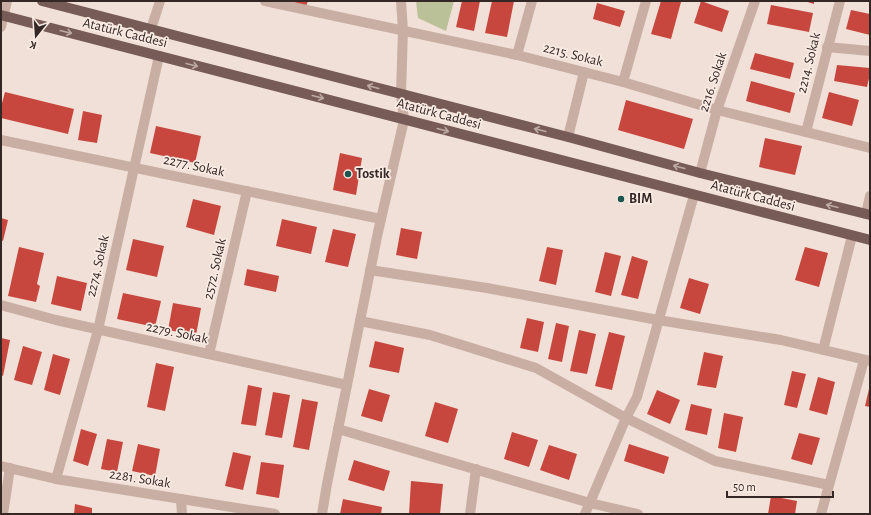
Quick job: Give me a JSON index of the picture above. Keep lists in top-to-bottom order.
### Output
{
  "streets": {
    "main road": ["Atatürk Caddesi"],
    "street": [
      "2215. Sokak",
      "2214. Sokak",
      "2216. Sokak",
      "2277. Sokak",
      "2274. Sokak",
      "2572. Sokak",
      "2279. Sokak",
      "2281. Sokak"
    ]
  },
  "crossings": [
    ["Atatürk Caddesi", "2216. Sokak"],
    ["Atatürk Caddesi", "2274. Sokak"],
    ["2215. Sokak", "2214. Sokak"],
    ["2215. Sokak", "2216. Sokak"],
    ["2277. Sokak", "2274. Sokak"],
    ["2277. Sokak", "2572. Sokak"],
    ["2274. Sokak", "2279. Sokak"],
    ["2274. Sokak", "2281. Sokak"],
    ["2572. Sokak", "2279. Sokak"]
  ],
  "places": ["Tostik", "BIM"],
  "scale_bar": "50 m",
  "north": "bottom"
}
